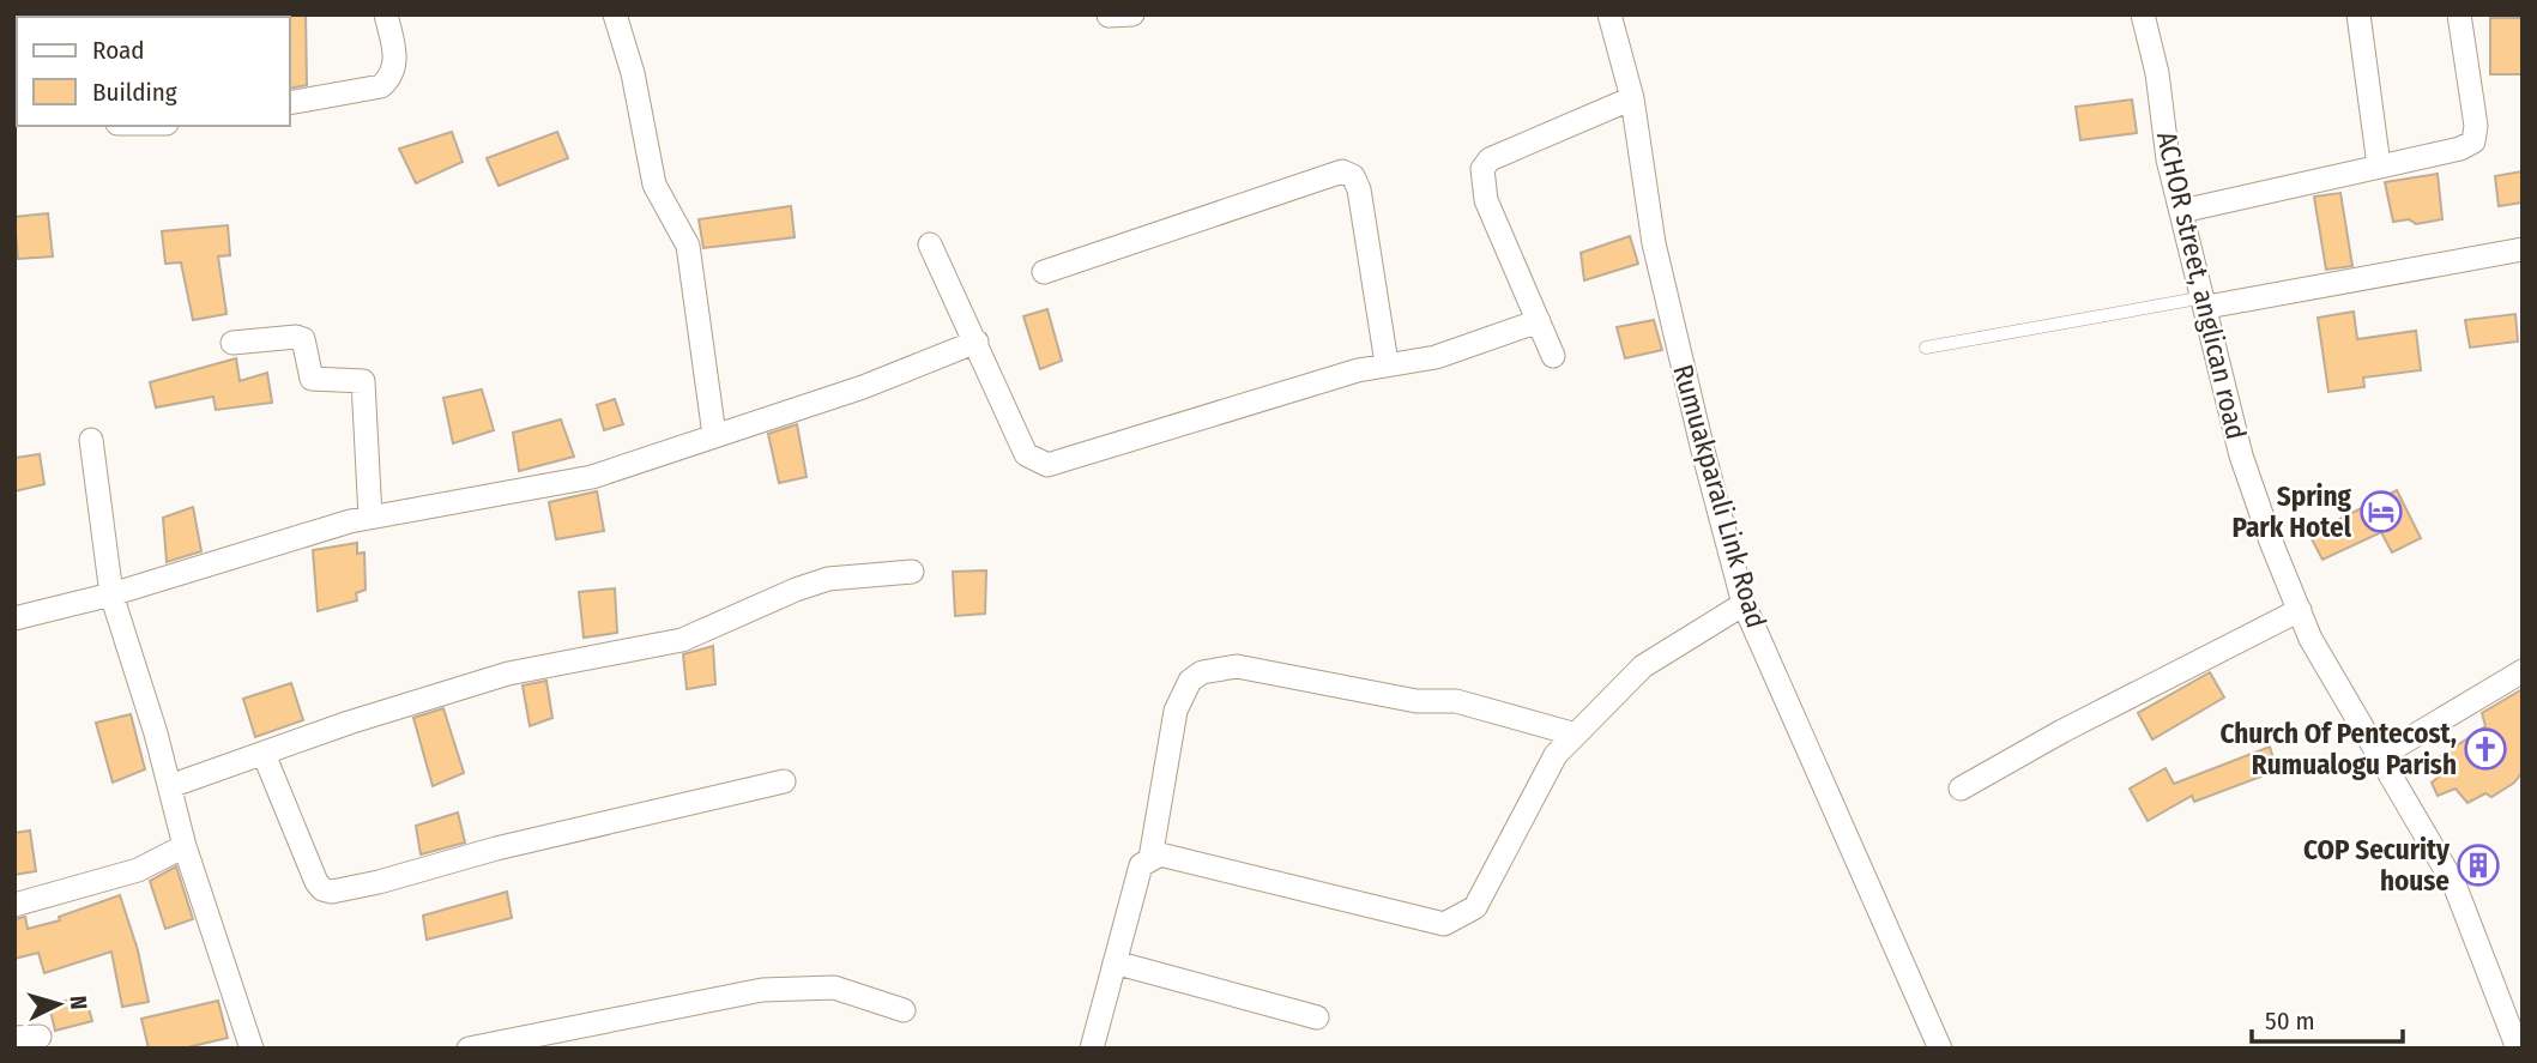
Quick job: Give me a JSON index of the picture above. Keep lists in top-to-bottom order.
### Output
{
  "streets": {
    "street": ["ACHOR street, anglican road", "Rumuakparali Link Road"]
  },
  "places": {
    "hotel": ["Spring Park Hotel"],
    "church": ["Church Of Pentecost, Rumualogu Parish"],
    "building": ["COP Security house"]
  },
  "legend": ["Road", "Building"],
  "scale_bar": "50 m",
  "north": "right"
}
